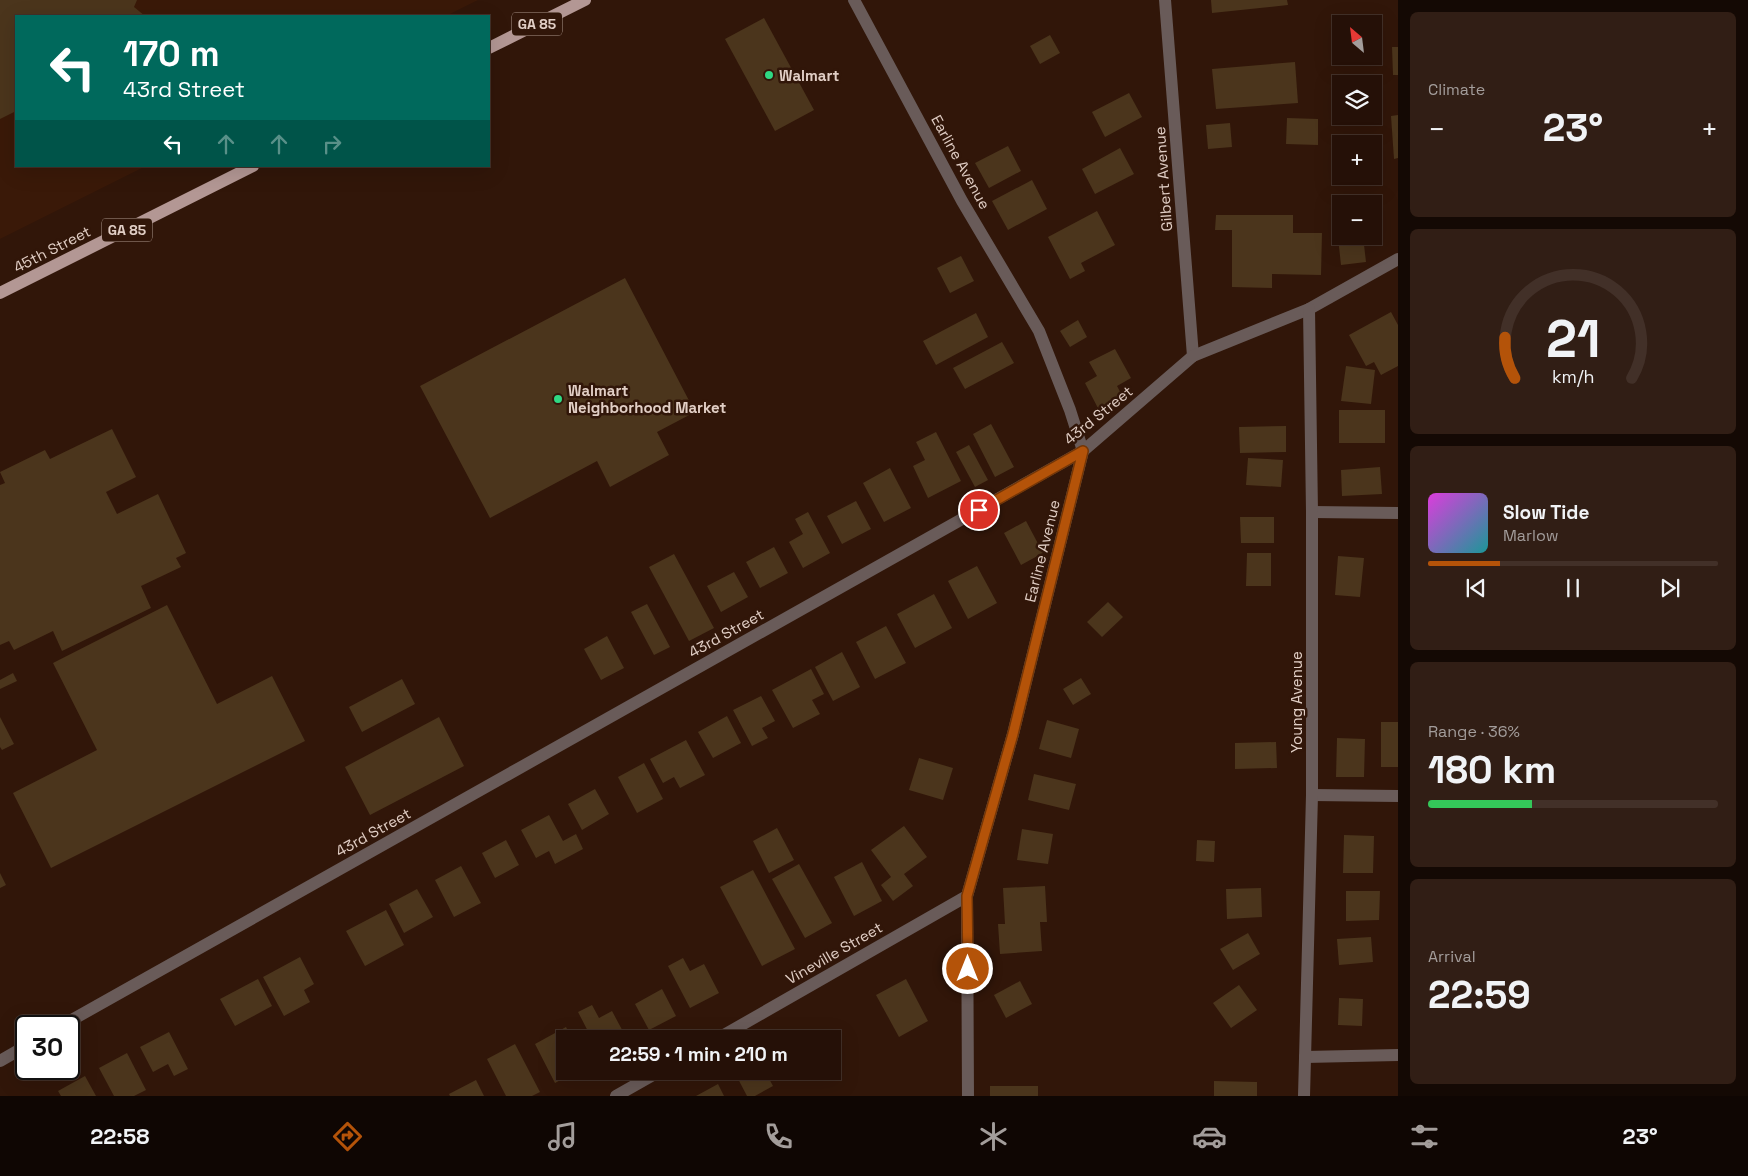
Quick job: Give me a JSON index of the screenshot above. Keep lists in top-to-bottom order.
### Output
{
  "streets": {
    "main road": ["GA 85", "45th Street"],
    "street": [
      "Earline Avenue",
      "Gilbert Avenue",
      "43rd Street",
      "Young Avenue",
      "Vineville Street"
    ]
  },
  "crossings": [
    ["Earline Avenue", "43rd Street"],
    ["Earline Avenue", "Vineville Street"],
    ["Gilbert Avenue", "43rd Street"],
    ["43rd Street", "Young Avenue"]
  ],
  "places": ["Walmart", "Walmart Neighborhood Market"],
  "north": "top left",
  "page": {
    "tile": [
      "Climate",
      ["Range · 36%", "180 km"],
      ["Arrival", "22:59"]
    ],
    "map_buttons": ["+", "−"],
    "turn": ["170 m", "43rd Street"],
    "heat": ["−", "23°", "+"],
    "song": ["Slow Tide", "Marlow"],
    "limit": "30",
    "trip": "22:59 · 1 min · 210 m",
    "tabs": ["22:58", "23°"],
    "gauge": ["21", "km/h"]
  }
}
